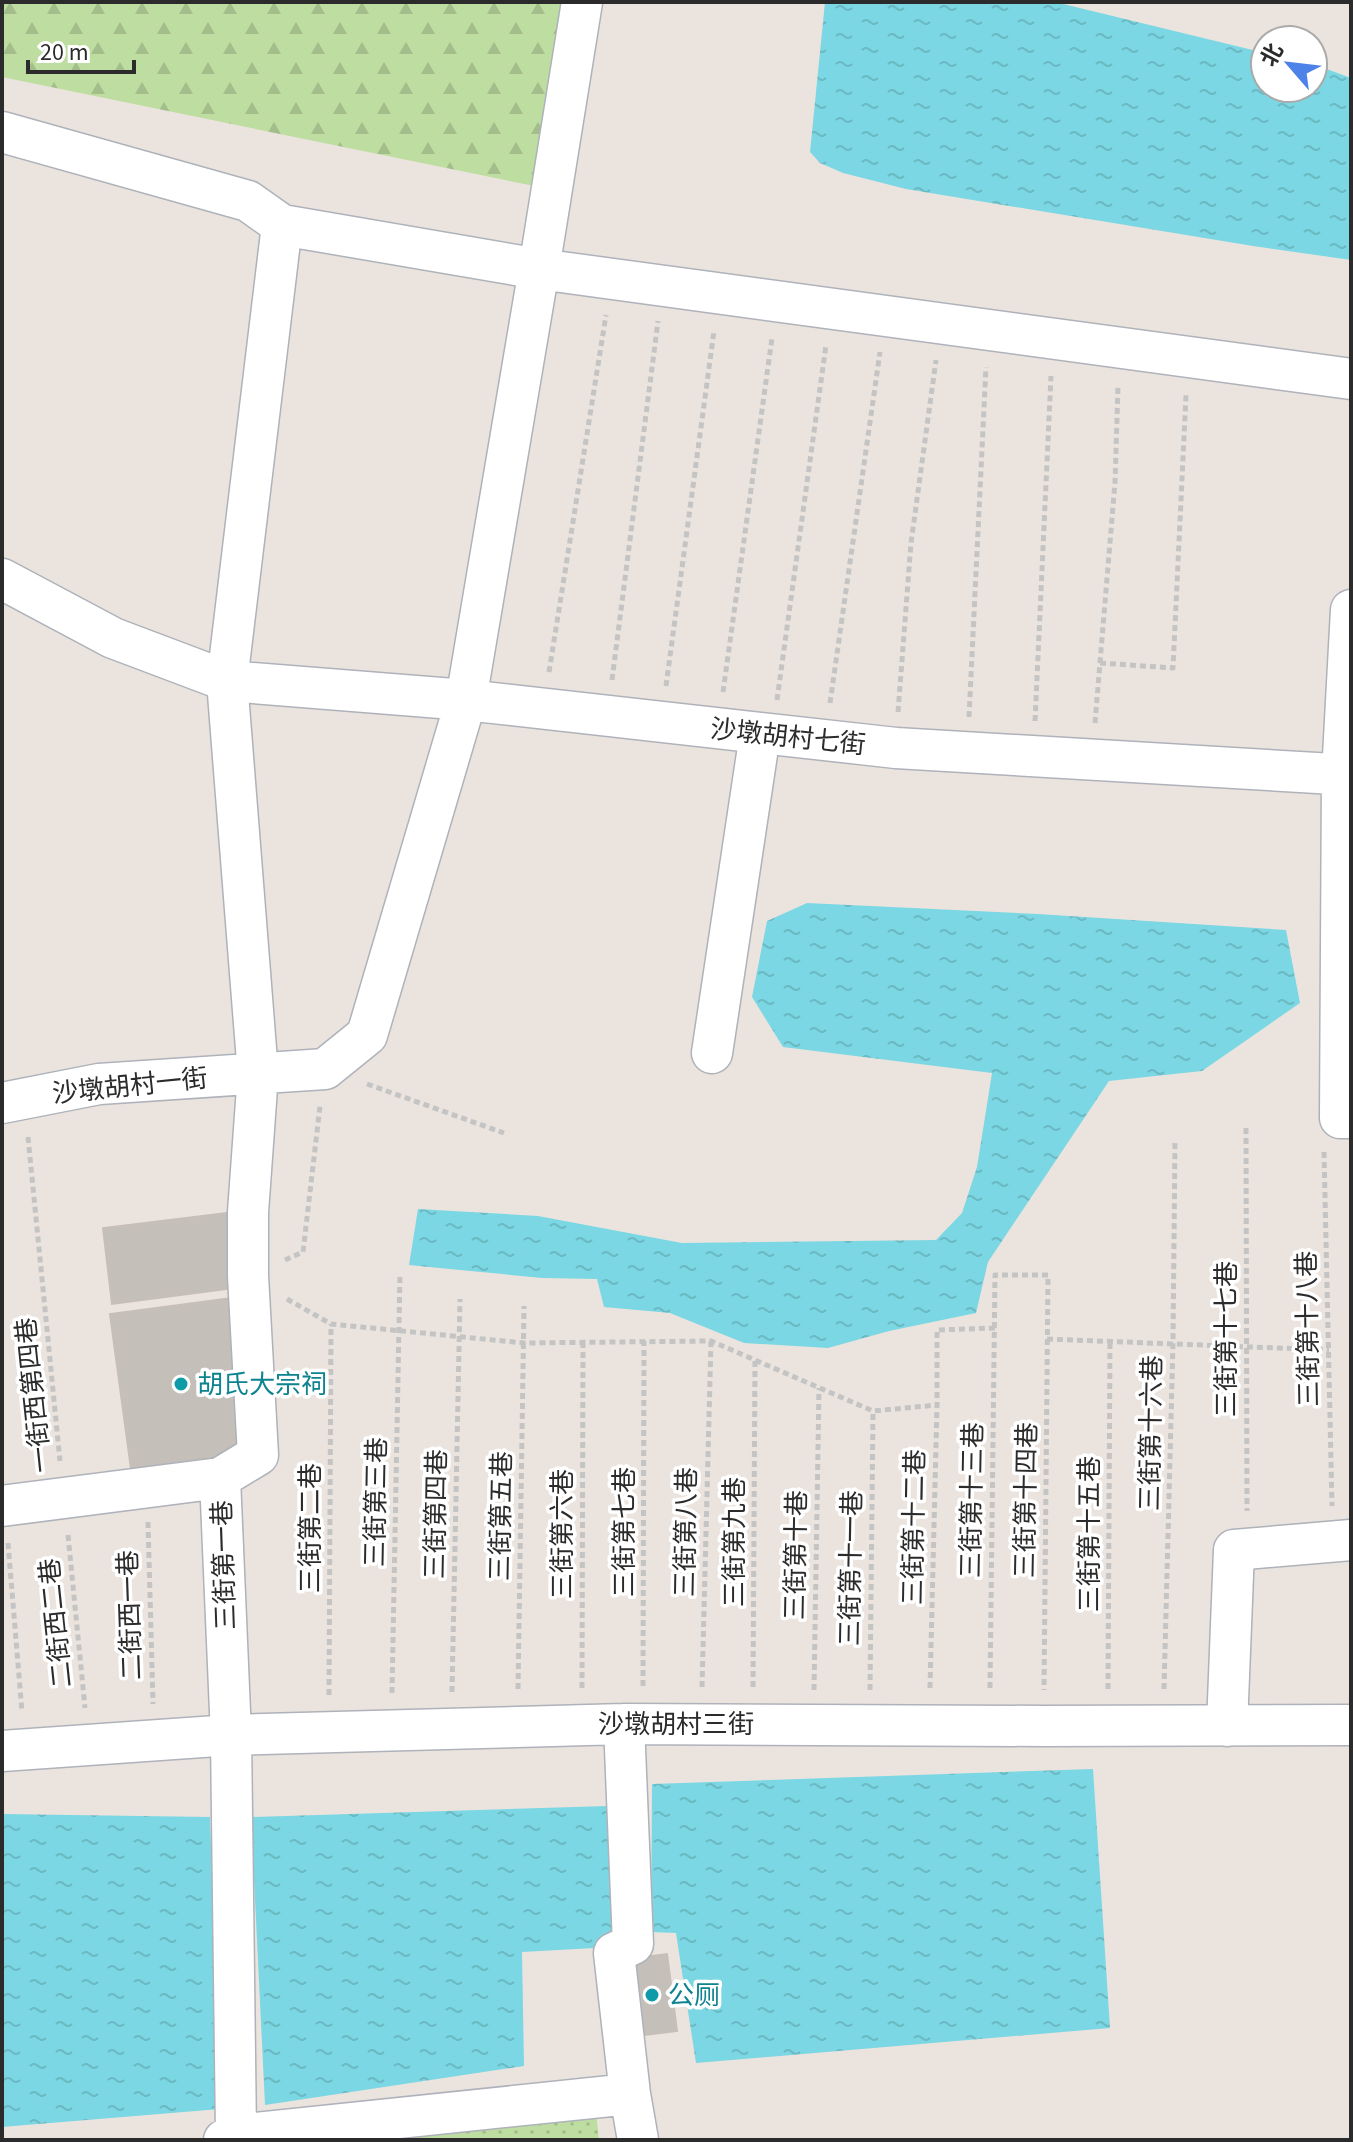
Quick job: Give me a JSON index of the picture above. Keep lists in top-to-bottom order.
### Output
{
  "streets": {
    "street": [
      "沙墩胡村七街",
      "沙墩胡村一街",
      "三街第一巷",
      "沙墩胡村三街"
    ],
    "path": [
      "三街第十八巷",
      "三街第十七巷",
      "一街西第四巷",
      "三街第十六巷",
      "三街第十三巷",
      "三街第十四巷",
      "三街第三巷",
      "三街第四巷",
      "三街第五巷",
      "三街第十二巷",
      "三街第二巷",
      "三街第七巷",
      "三街第八巷",
      "三街第六巷",
      "三街第十五巷",
      "三街第九巷",
      "三街第十巷",
      "三街第十一巷",
      "二街西一巷",
      "二街西二巷"
    ]
  },
  "crossings": [
    ["沙墩胡村一街", "一街西第四巷"],
    ["一街西第四巷", "二街西二巷"],
    ["三街第十六巷", "沙墩胡村三街"],
    ["三街第十三巷", "三街第十四巷"],
    ["三街第十三巷", "三街第十二巷"],
    ["三街第十三巷", "沙墩胡村三街"],
    ["三街第十四巷", "沙墩胡村三街"],
    ["三街第三巷", "沙墩胡村三街"],
    ["三街第四巷", "沙墩胡村三街"],
    ["三街第五巷", "沙墩胡村三街"],
    ["三街第十二巷", "沙墩胡村三街"],
    ["三街第二巷", "沙墩胡村三街"],
    ["三街第七巷", "沙墩胡村三街"],
    ["三街第八巷", "沙墩胡村三街"],
    ["三街第六巷", "沙墩胡村三街"],
    ["三街第十五巷", "沙墩胡村三街"],
    ["三街第九巷", "沙墩胡村三街"],
    ["三街第十巷", "沙墩胡村三街"],
    ["三街第一巷", "沙墩胡村三街"],
    ["三街第十一巷", "沙墩胡村三街"],
    ["二街西一巷", "沙墩胡村三街"],
    ["二街西二巷", "沙墩胡村三街"]
  ],
  "places": ["胡氏大宗祠", "公厕"],
  "scale_bar": "20 m",
  "north": "top left"
}
